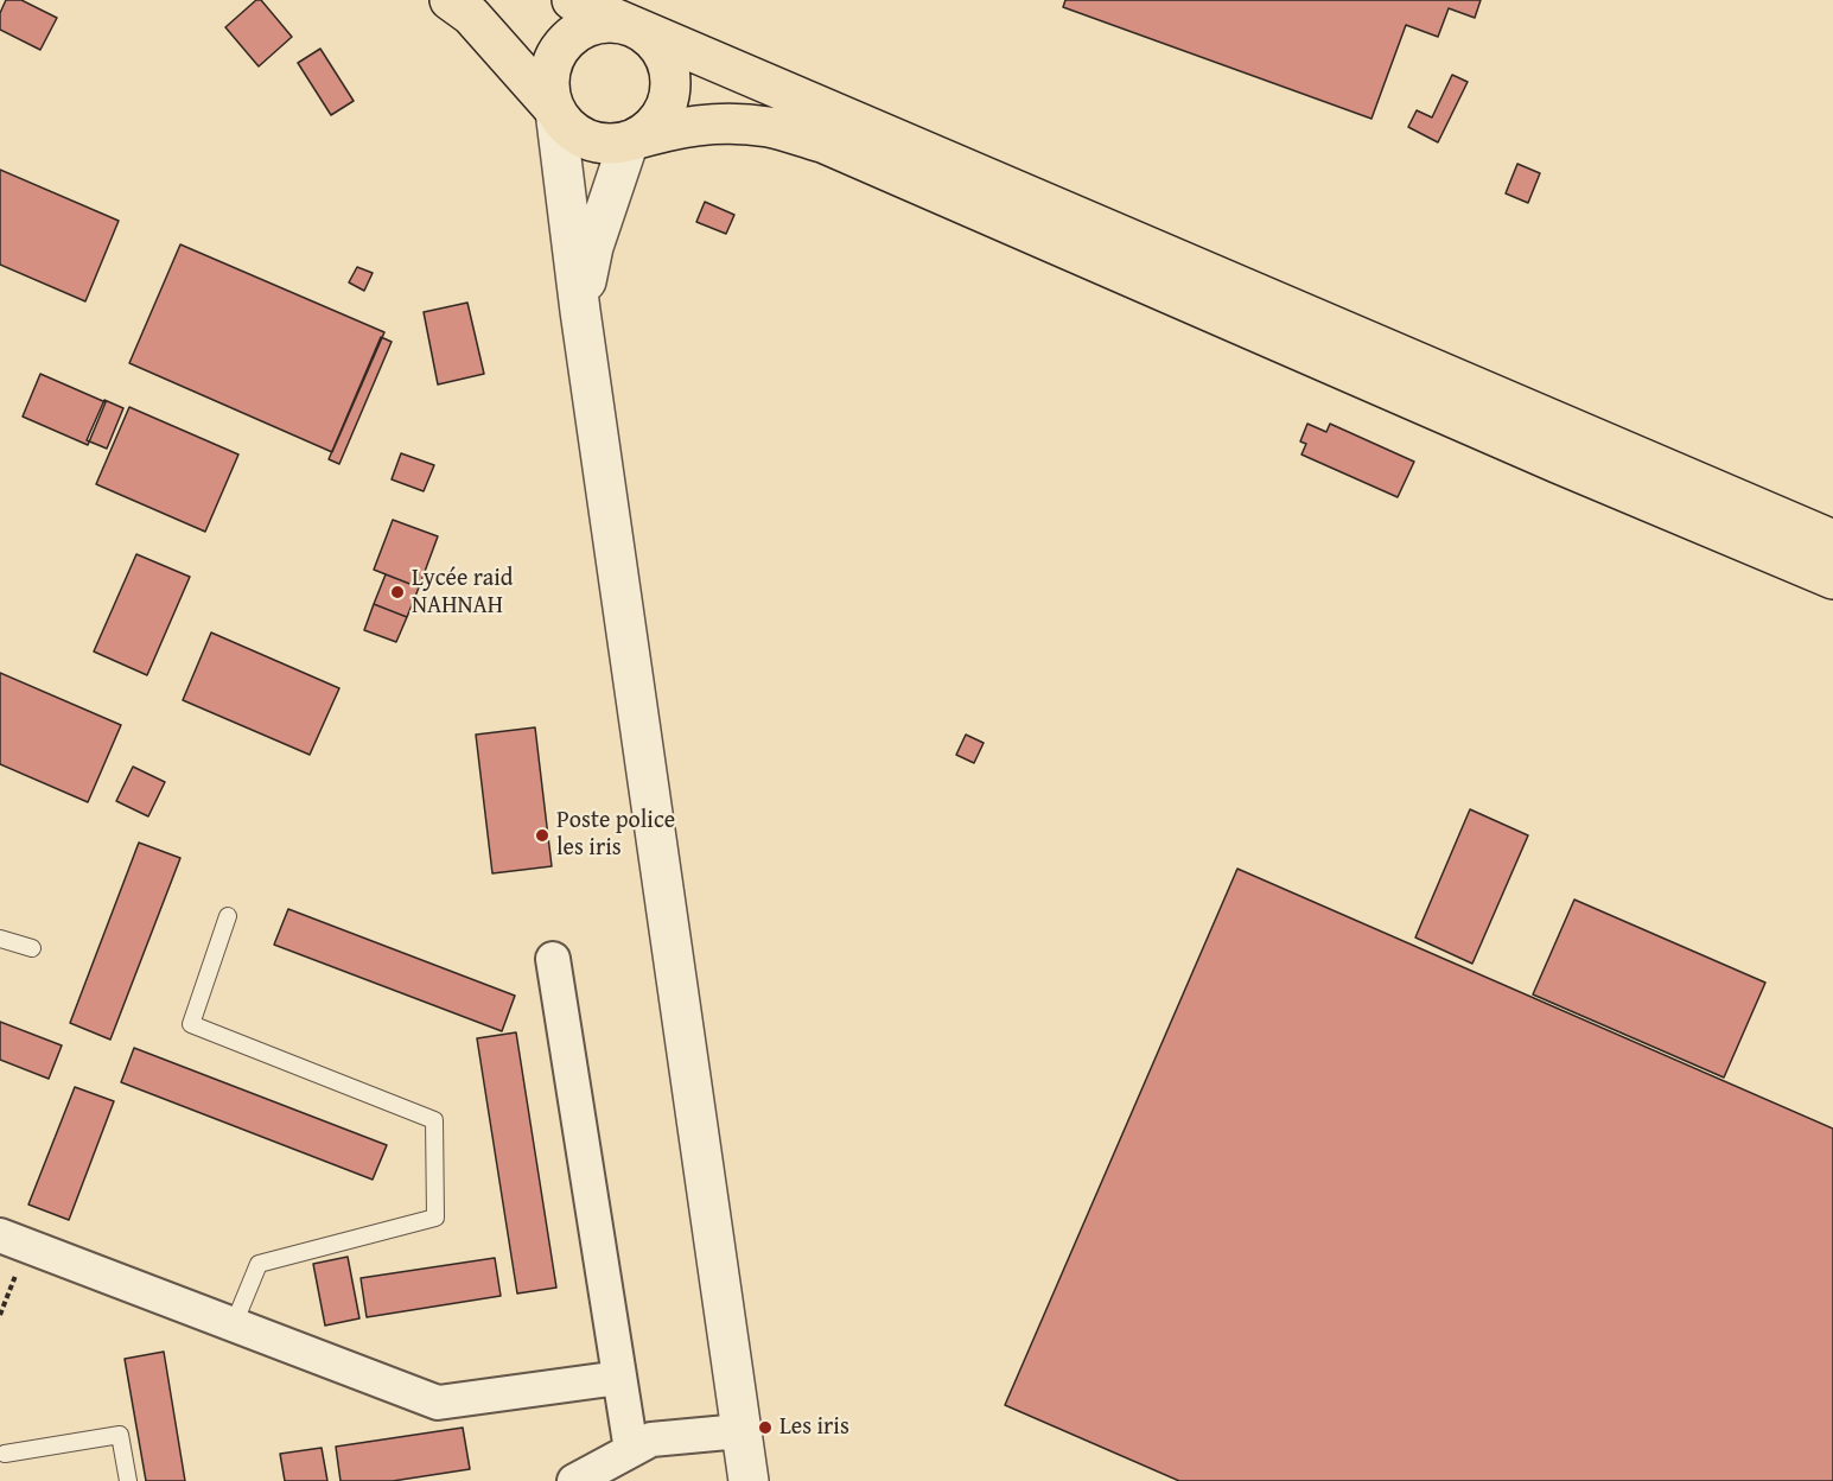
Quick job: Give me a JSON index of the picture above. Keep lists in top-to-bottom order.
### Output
{
  "places": ["Lycée raid NAHNAH", "Poste police les iris", "Les iris"]
}
